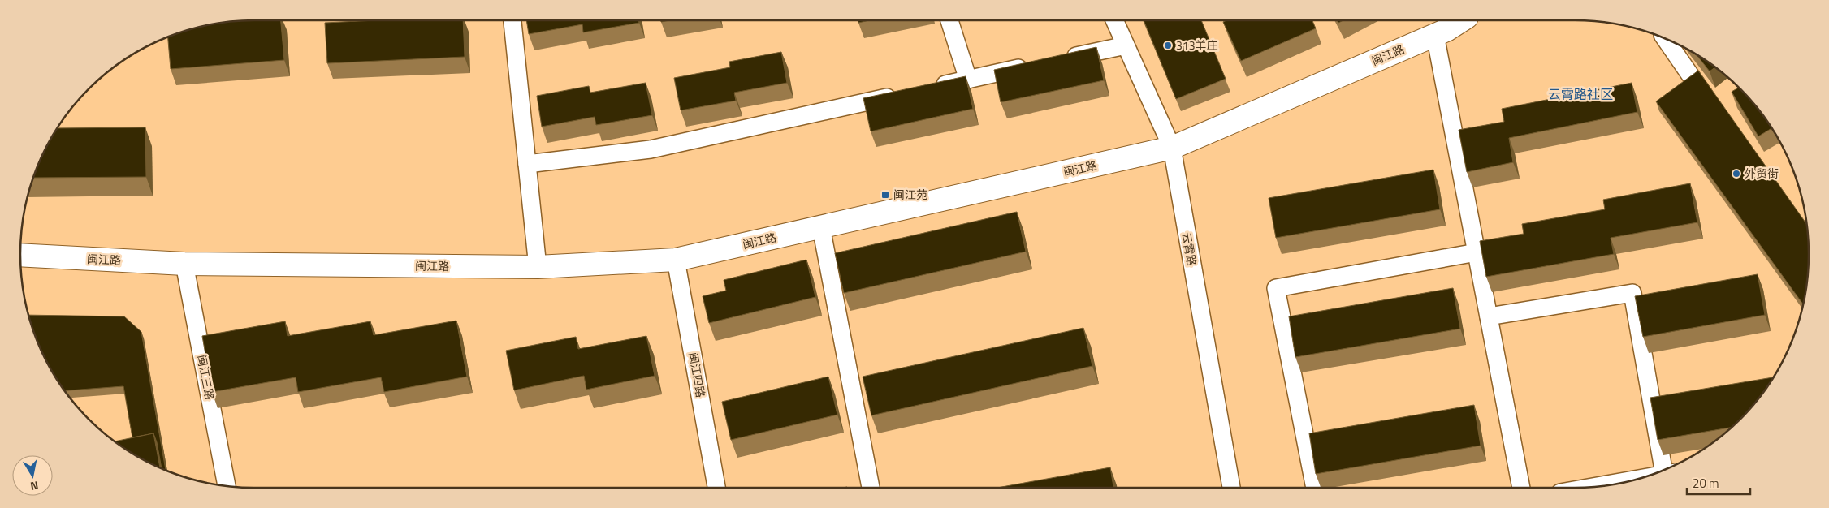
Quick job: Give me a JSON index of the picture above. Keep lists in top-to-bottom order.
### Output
{
  "streets": {
    "street": [
      "闽江路",
      "云霄路",
      "闽江四路",
      "闽江三路"
    ]
  },
  "crossings": [
    ["闽江路", "云霄路"],
    ["闽江路", "闽江四路"],
    ["闽江路", "闽江三路"]
  ],
  "districts": ["云霄路社区"],
  "places": {
    "other": ["313羊庄", "外贸街"],
    "transit": ["闽江苑"]
  },
  "scale_bar": "20 m",
  "north": "bottom"
}
